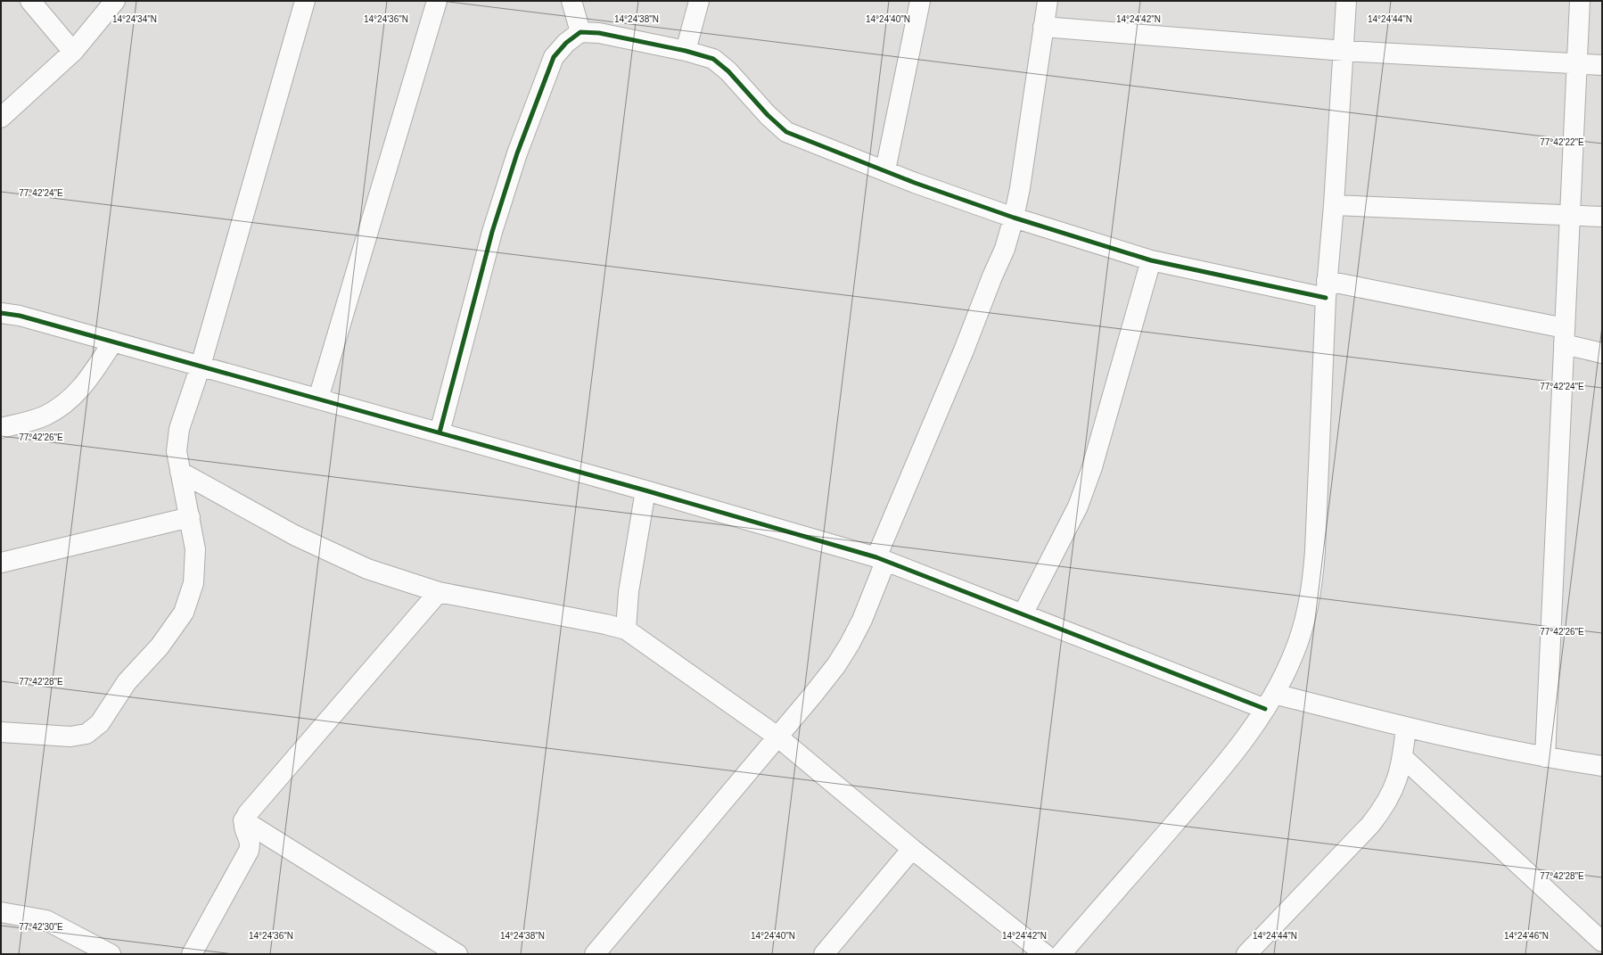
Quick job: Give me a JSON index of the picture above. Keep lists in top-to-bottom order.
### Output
{
  "coordinates": [
    "14°24'34\"N",
    "14°24'36\"N",
    "14°24'38\"N",
    "14°24'40\"N",
    "14°24'42\"N",
    "14°24'44\"N",
    "77°42'22\"E",
    "77°42'24\"E",
    "77°42'26\"E",
    "77°42'28\"E",
    "77°42'30\"E",
    "14°24'46\"N"
  ]
}
